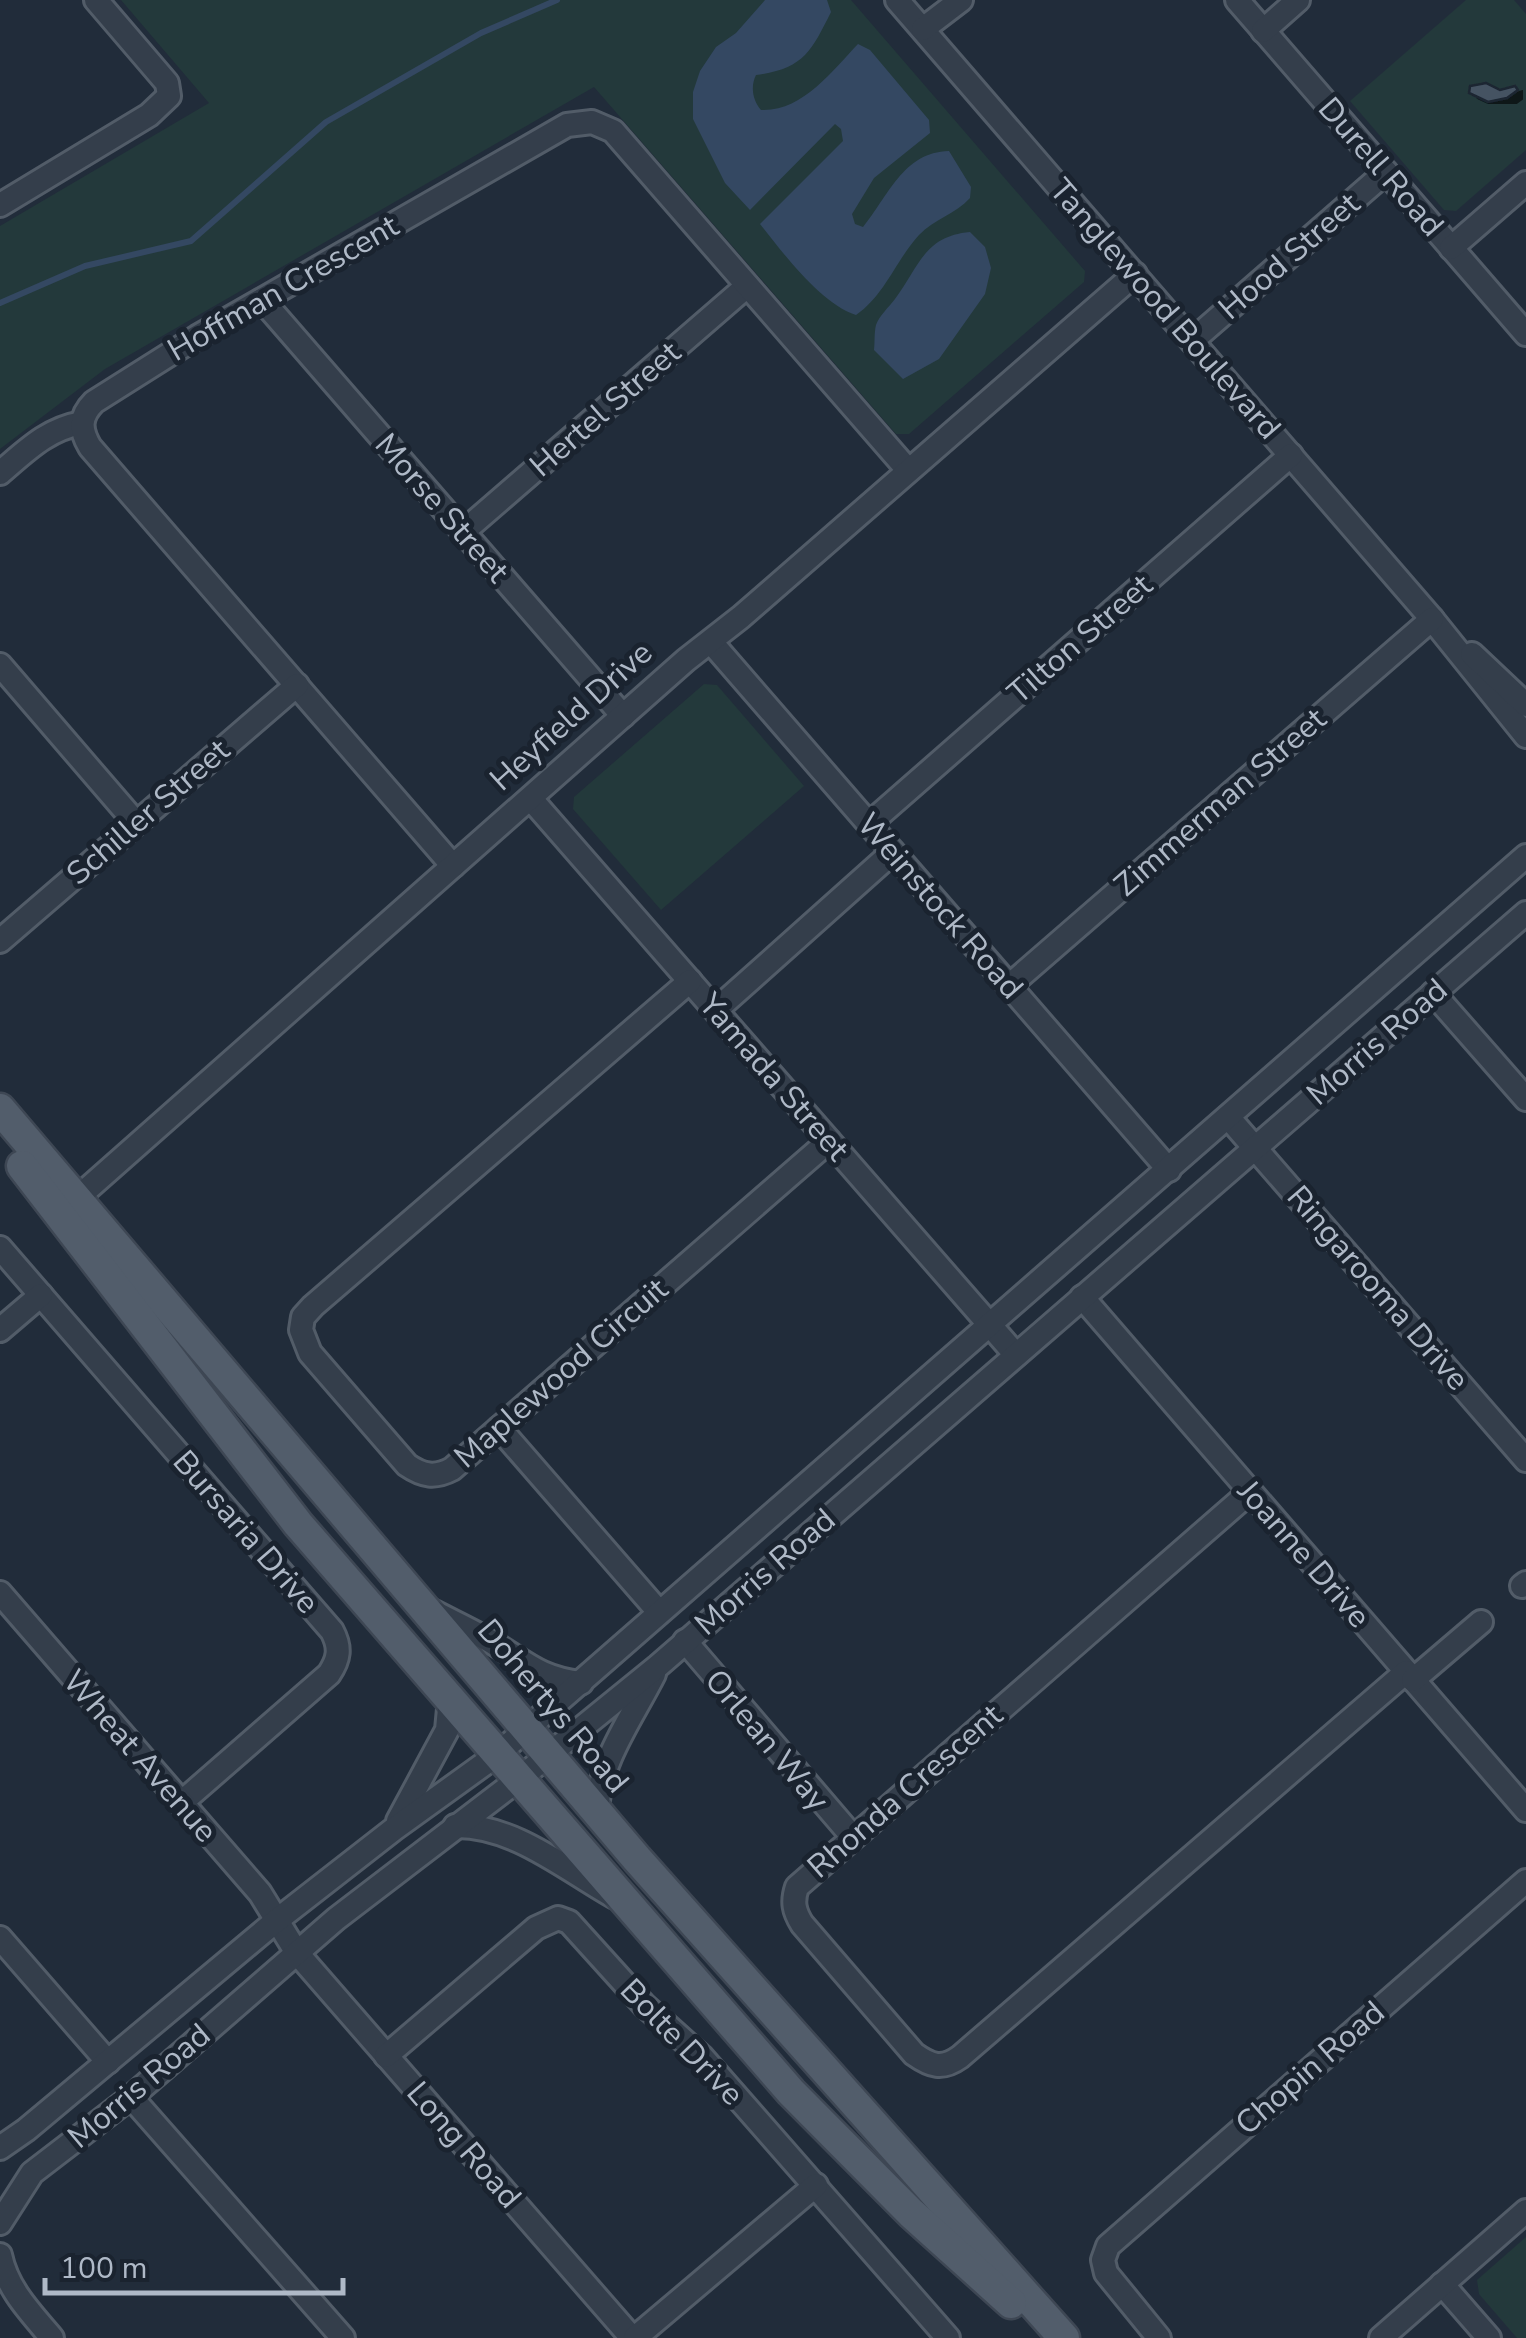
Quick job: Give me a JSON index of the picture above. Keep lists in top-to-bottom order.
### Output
{
  "streets": {
    "main road": ["Dohertys Road"],
    "street": [
      "Durell Road",
      "Hood Street",
      "Hoffman Crescent",
      "Tanglewood Boulevard",
      "Hertel Street",
      "Morse Street",
      "Tilton Street",
      "Heyfield Drive",
      "Zimmerman Street",
      "Schiller Street",
      "Weinstock Road",
      "Morris Road",
      "Yamada Street",
      "Ringarooma Drive",
      "Maplewood Circuit",
      "Bursaria Drive",
      "Joanne Drive",
      "Orlean Way",
      "Wheat Avenue",
      "Rhonda Crescent",
      "Bolte Drive",
      "Chopin Road",
      "Long Road"
    ]
  },
  "crossings": [
    ["Durell Road", "Hood Street"],
    ["Hood Street", "Tanglewood Boulevard"],
    ["Hoffman Crescent", "Hertel Street"],
    ["Hoffman Crescent", "Morse Street"],
    ["Hoffman Crescent", "Heyfield Drive"],
    ["Tanglewood Boulevard", "Tilton Street"],
    ["Tanglewood Boulevard", "Heyfield Drive"],
    ["Tanglewood Boulevard", "Zimmerman Street"],
    ["Hertel Street", "Morse Street"],
    ["Morse Street", "Heyfield Drive"],
    ["Tilton Street", "Weinstock Road"],
    ["Heyfield Drive", "Weinstock Road"],
    ["Heyfield Drive", "Yamada Street"],
    ["Heyfield Drive", "Dohertys Road"],
    ["Zimmerman Street", "Weinstock Road"],
    ["Weinstock Road", "Morris Road"],
    ["Morris Road", "Yamada Street"],
    ["Morris Road", "Ringarooma Drive"],
    ["Morris Road", "Joanne Drive"],
    ["Morris Road", "Dohertys Road"],
    ["Morris Road", "Orlean Way"],
    ["Morris Road", "Wheat Avenue"],
    ["Morris Road", "Long Road"],
    ["Yamada Street", "Maplewood Circuit"],
    ["Bursaria Drive", "Wheat Avenue"],
    ["Joanne Drive", "Rhonda Crescent"],
    ["Orlean Way", "Rhonda Crescent"],
    ["Wheat Avenue", "Long Road"],
    ["Bolte Drive", "Long Road"]
  ],
  "scale_bar": "100 m"
}
